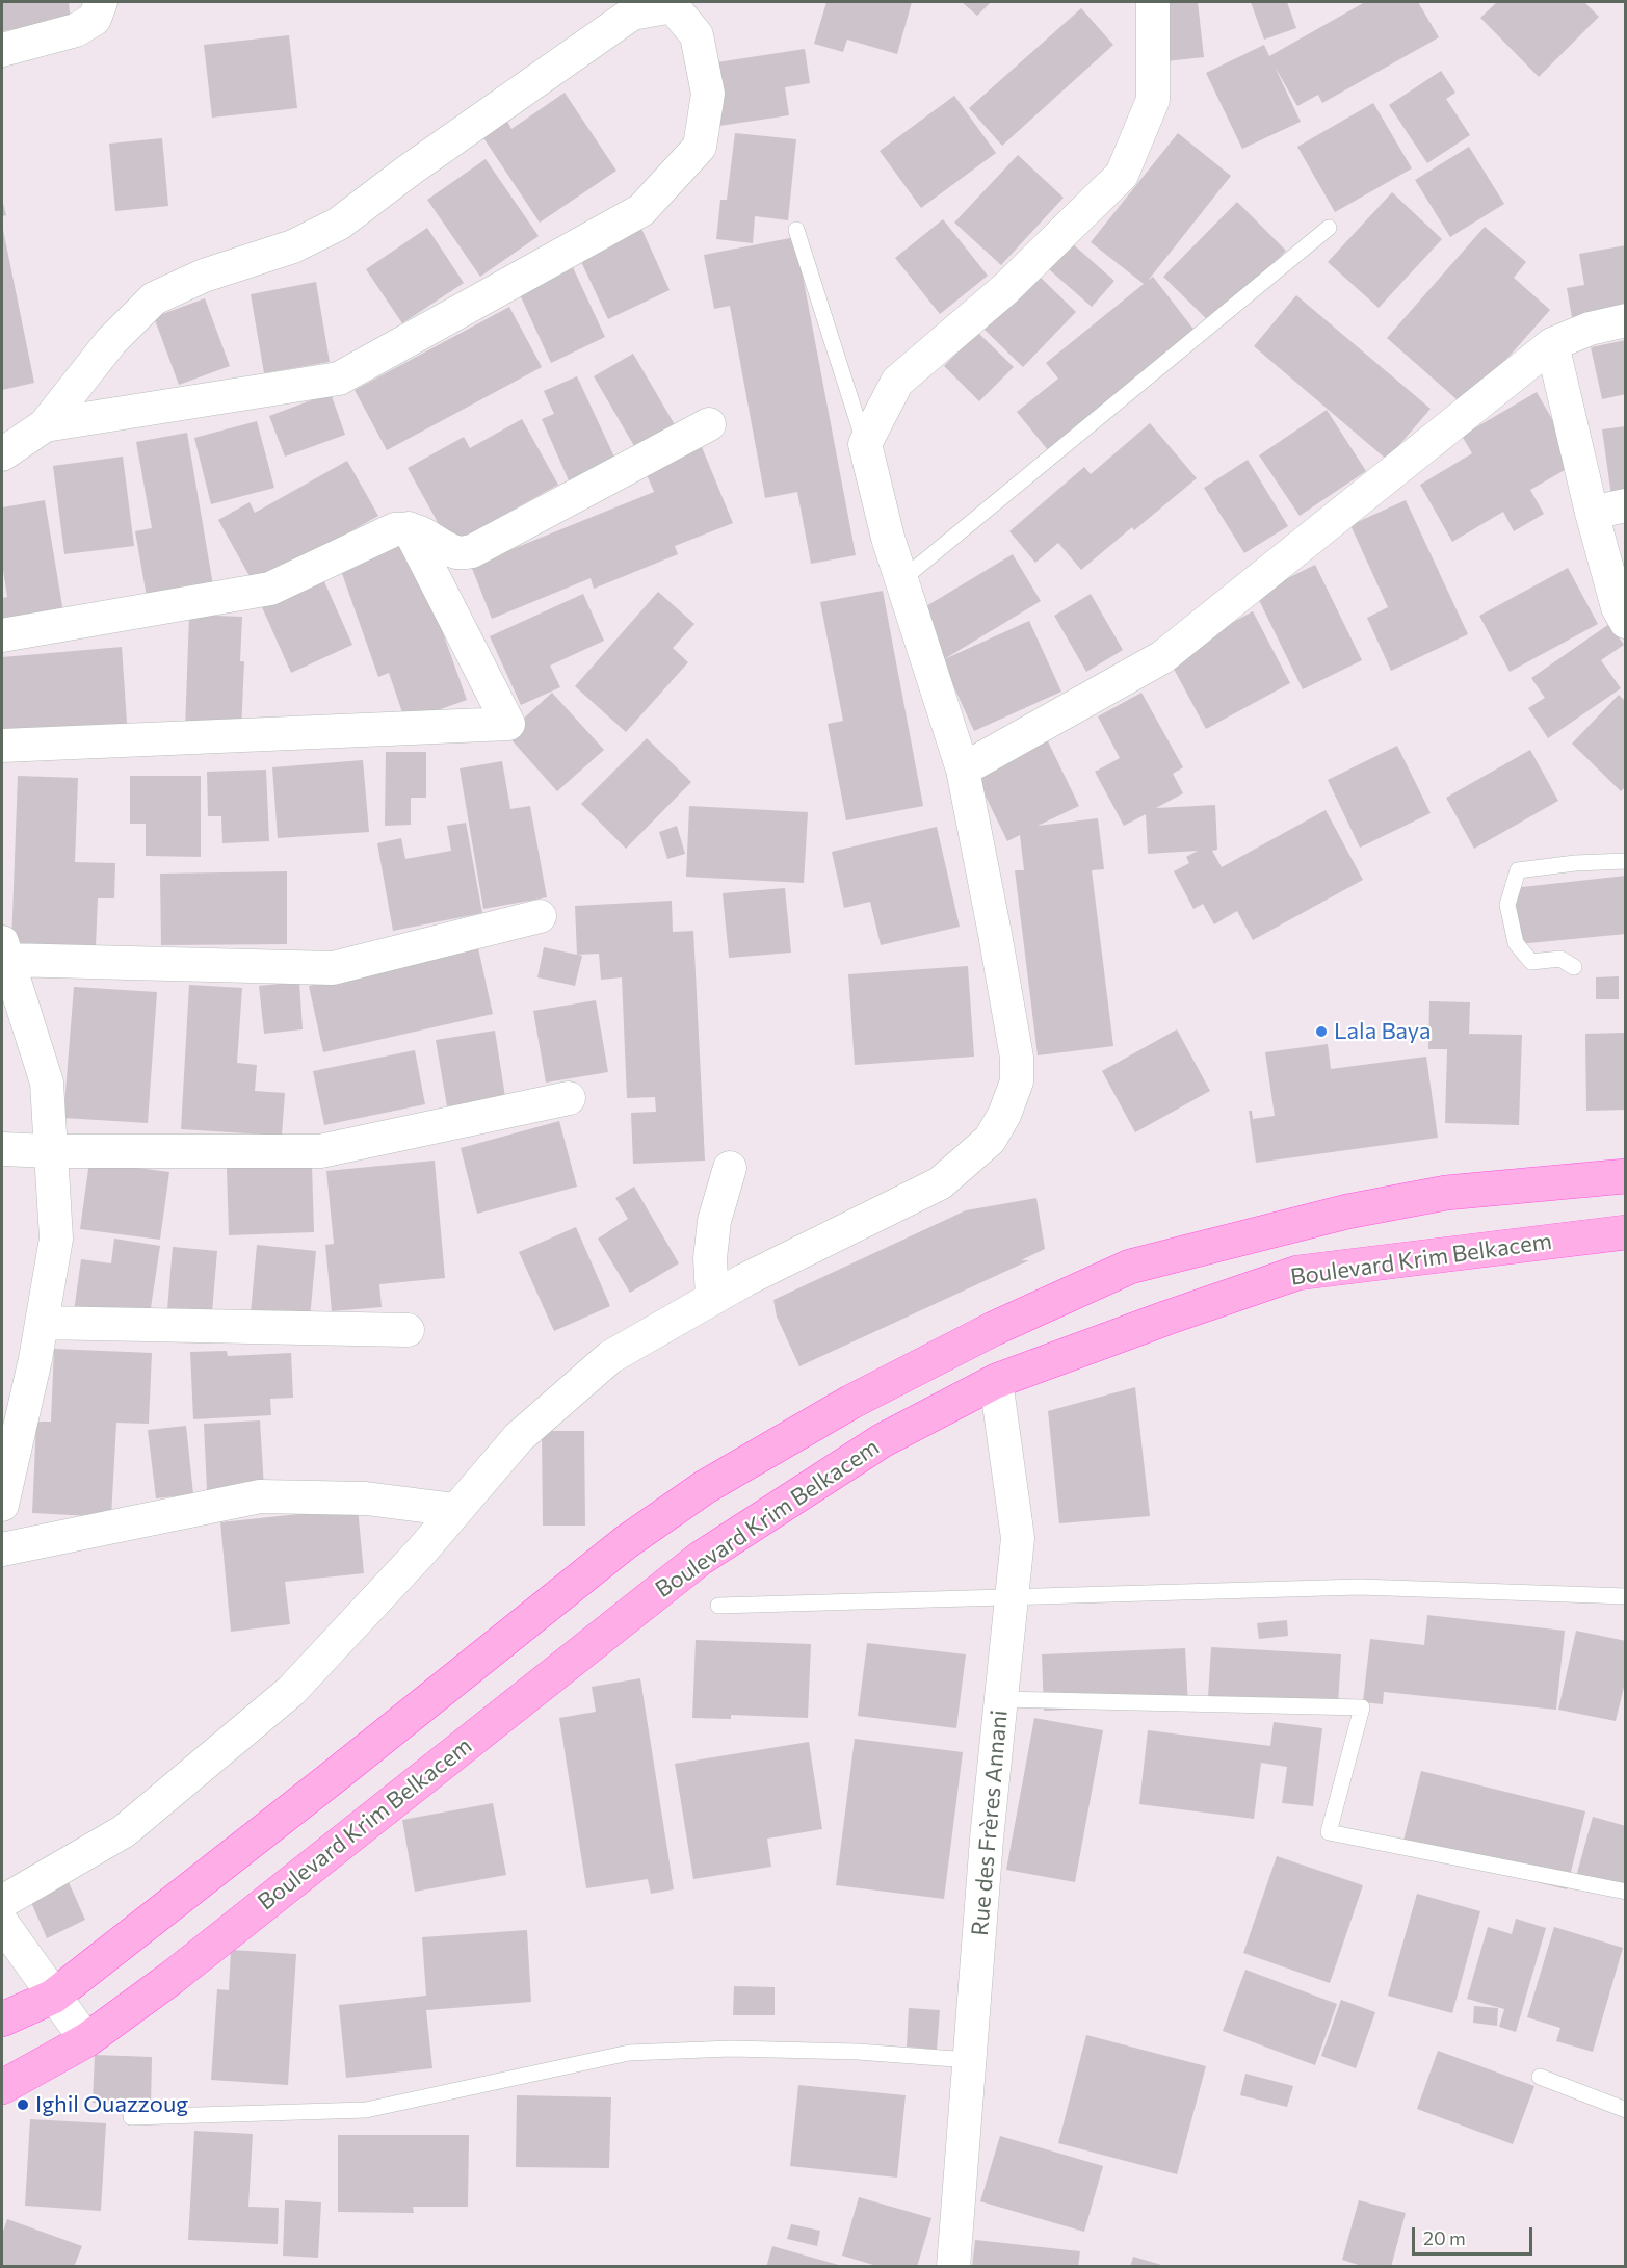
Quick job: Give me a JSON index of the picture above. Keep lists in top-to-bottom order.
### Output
{
  "streets": {
    "main road": ["Boulevard Krim Belkacem"],
    "street": ["Rue des Frères Annani"]
  },
  "crossings": [
    ["Boulevard Krim Belkacem", "Rue des Frères Annani"]
  ],
  "places": ["Lala Baya", "Ighil Ouazzoug"],
  "scale_bar": "20 m"
}
